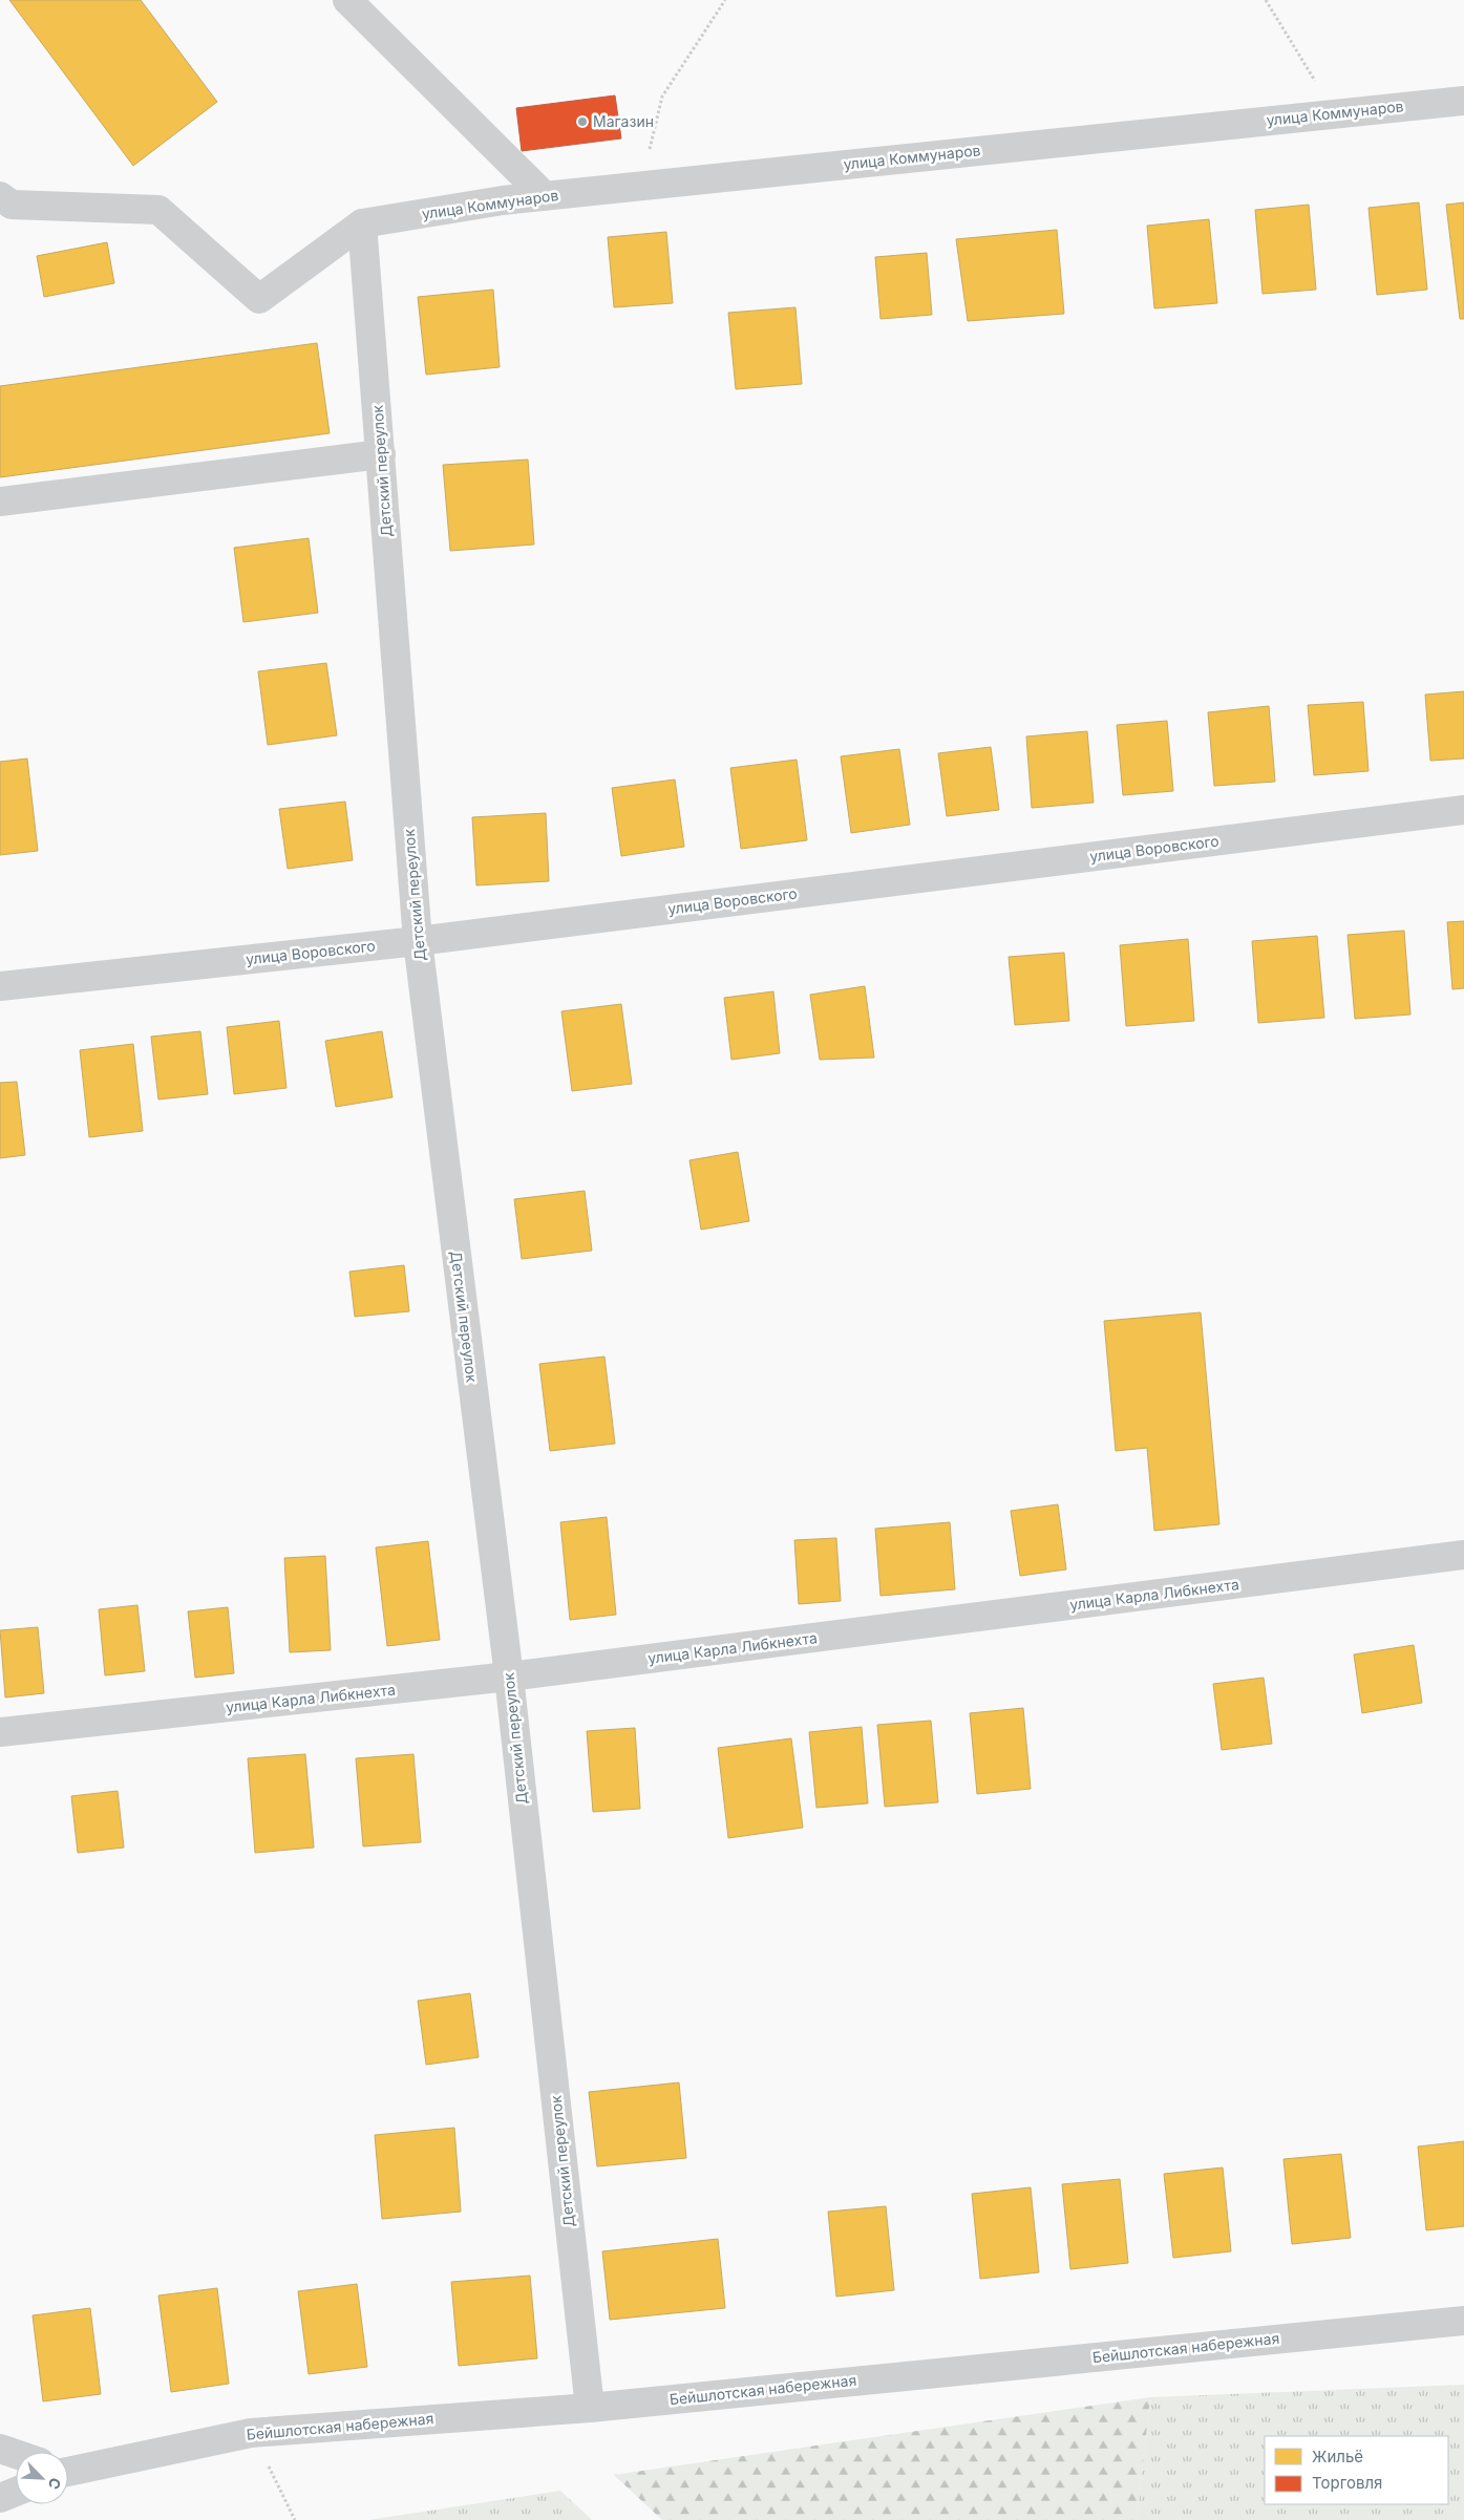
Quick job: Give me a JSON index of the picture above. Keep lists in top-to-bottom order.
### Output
{
  "streets": {
    "street": [
      "улица Коммунаров",
      "Детский переулок",
      "улица Воровского",
      "улица Карла Либкнехта",
      "Бейшлотская набережная"
    ]
  },
  "crossings": [
    ["улица Коммунаров", "Детский переулок"],
    ["Детский переулок", "улица Воровского"],
    ["Детский переулок", "улица Карла Либкнехта"],
    ["Детский переулок", "Бейшлотская набережная"]
  ],
  "places": ["Магазин"],
  "legend": ["Жильё", "Торговля"],
  "north": "bottom right"
}
